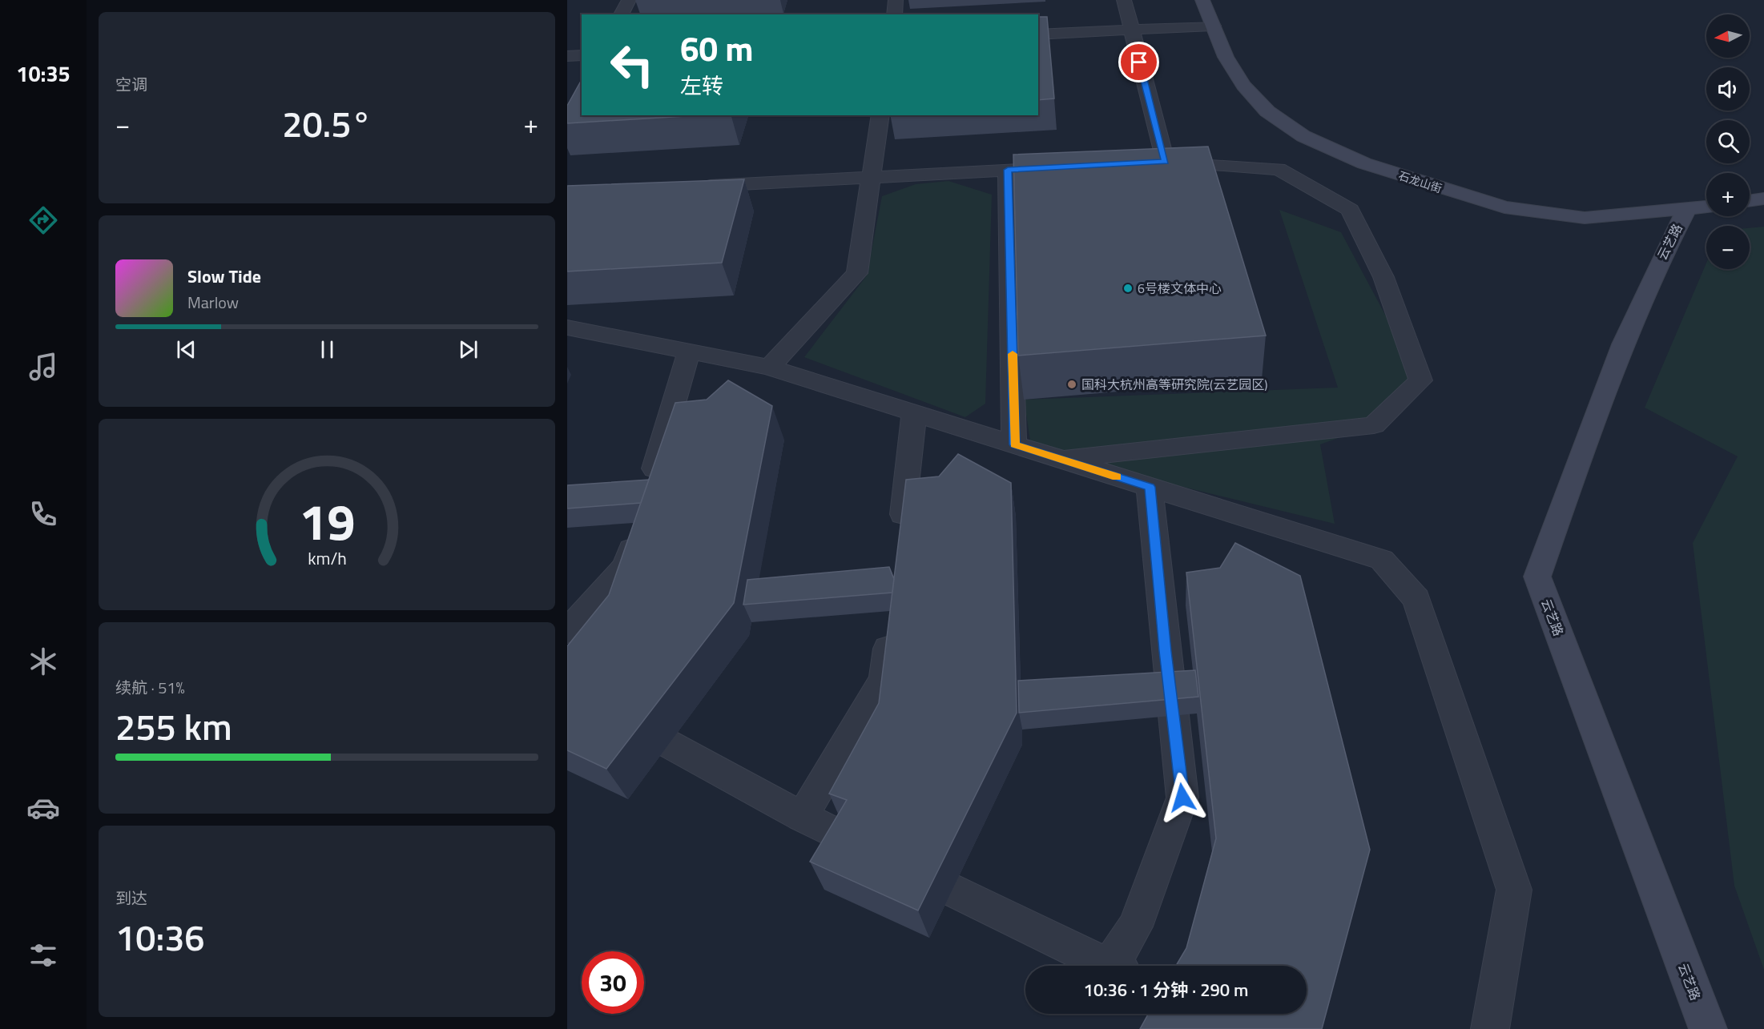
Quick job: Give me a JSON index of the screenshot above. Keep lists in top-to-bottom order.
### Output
{
  "streets": {
    "street": ["石龙山街", "云艺路"]
  },
  "crossings": [
    ["石龙山街", "云艺路"]
  ],
  "places": ["6号楼文体中心", "国科大杭州高等研究院(云艺园区)"],
  "north": "left",
  "page": {
    "tabs": "10:35",
    "tile": [
      "空调",
      ["续航 · 51%", "255 km"],
      ["到达", "10:36"]
    ],
    "map_buttons": ["+", "−"],
    "turn": ["60 m", "左转"],
    "heat": ["−", "20.5°", "+"],
    "song": ["Slow Tide", "Marlow"],
    "limit": "30",
    "trip": "10:36 · 1 分钟 · 290 m",
    "gauge": ["19", "km/h"]
  }
}
